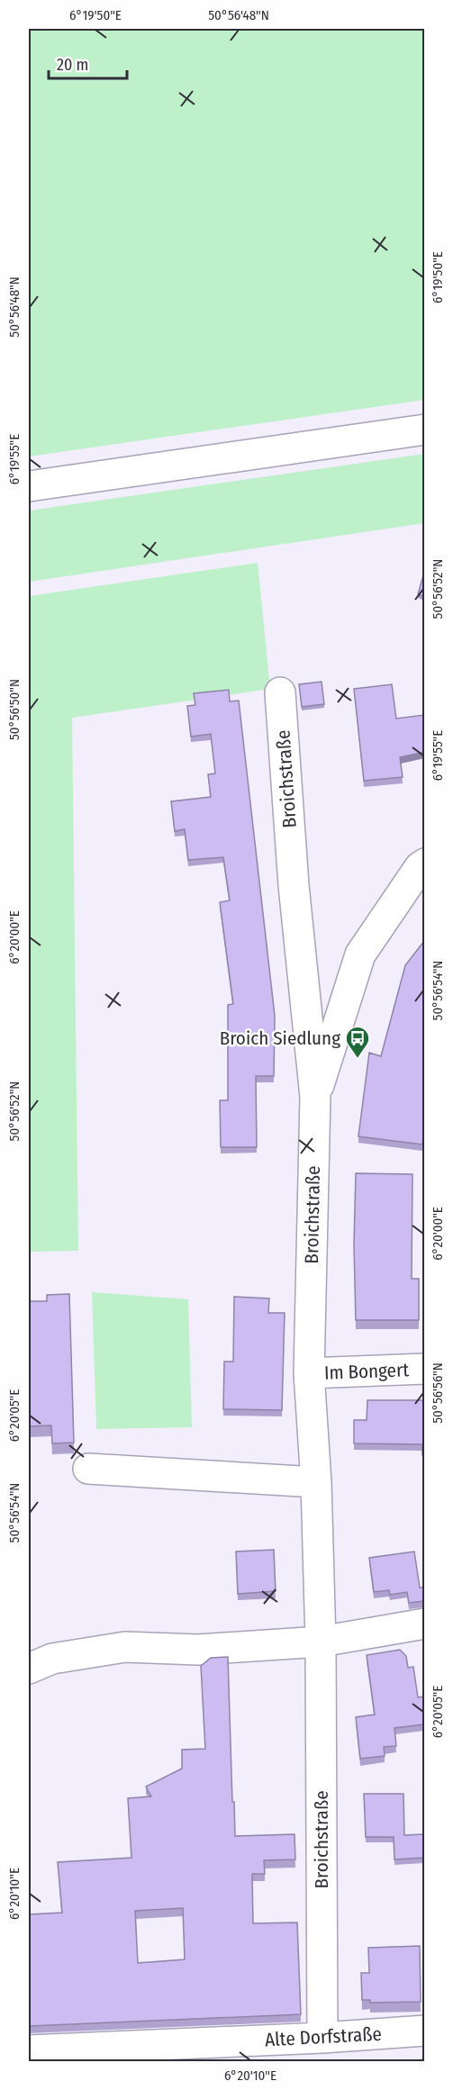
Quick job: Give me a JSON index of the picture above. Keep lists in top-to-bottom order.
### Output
{
  "streets": {
    "street": ["Broichstraße", "Im Bongert", "Alte Dorfstraße"]
  },
  "crossings": [
    ["Broichstraße", "Im Bongert"],
    ["Broichstraße", "Alte Dorfstraße"]
  ],
  "places": {
    "bus stop": ["Broich Siedlung"]
  },
  "scale_bar": "20 m",
  "coordinates": [
    "6°19'50\"E",
    "50°56'48\"N",
    "6°19'55\"E",
    "50°56'52\"N",
    "50°56'50\"N",
    "6°20'00\"E",
    "50°56'54\"N",
    "50°56'56\"N",
    "6°20'05\"E",
    "6°20'10\"E"
  ]
}
